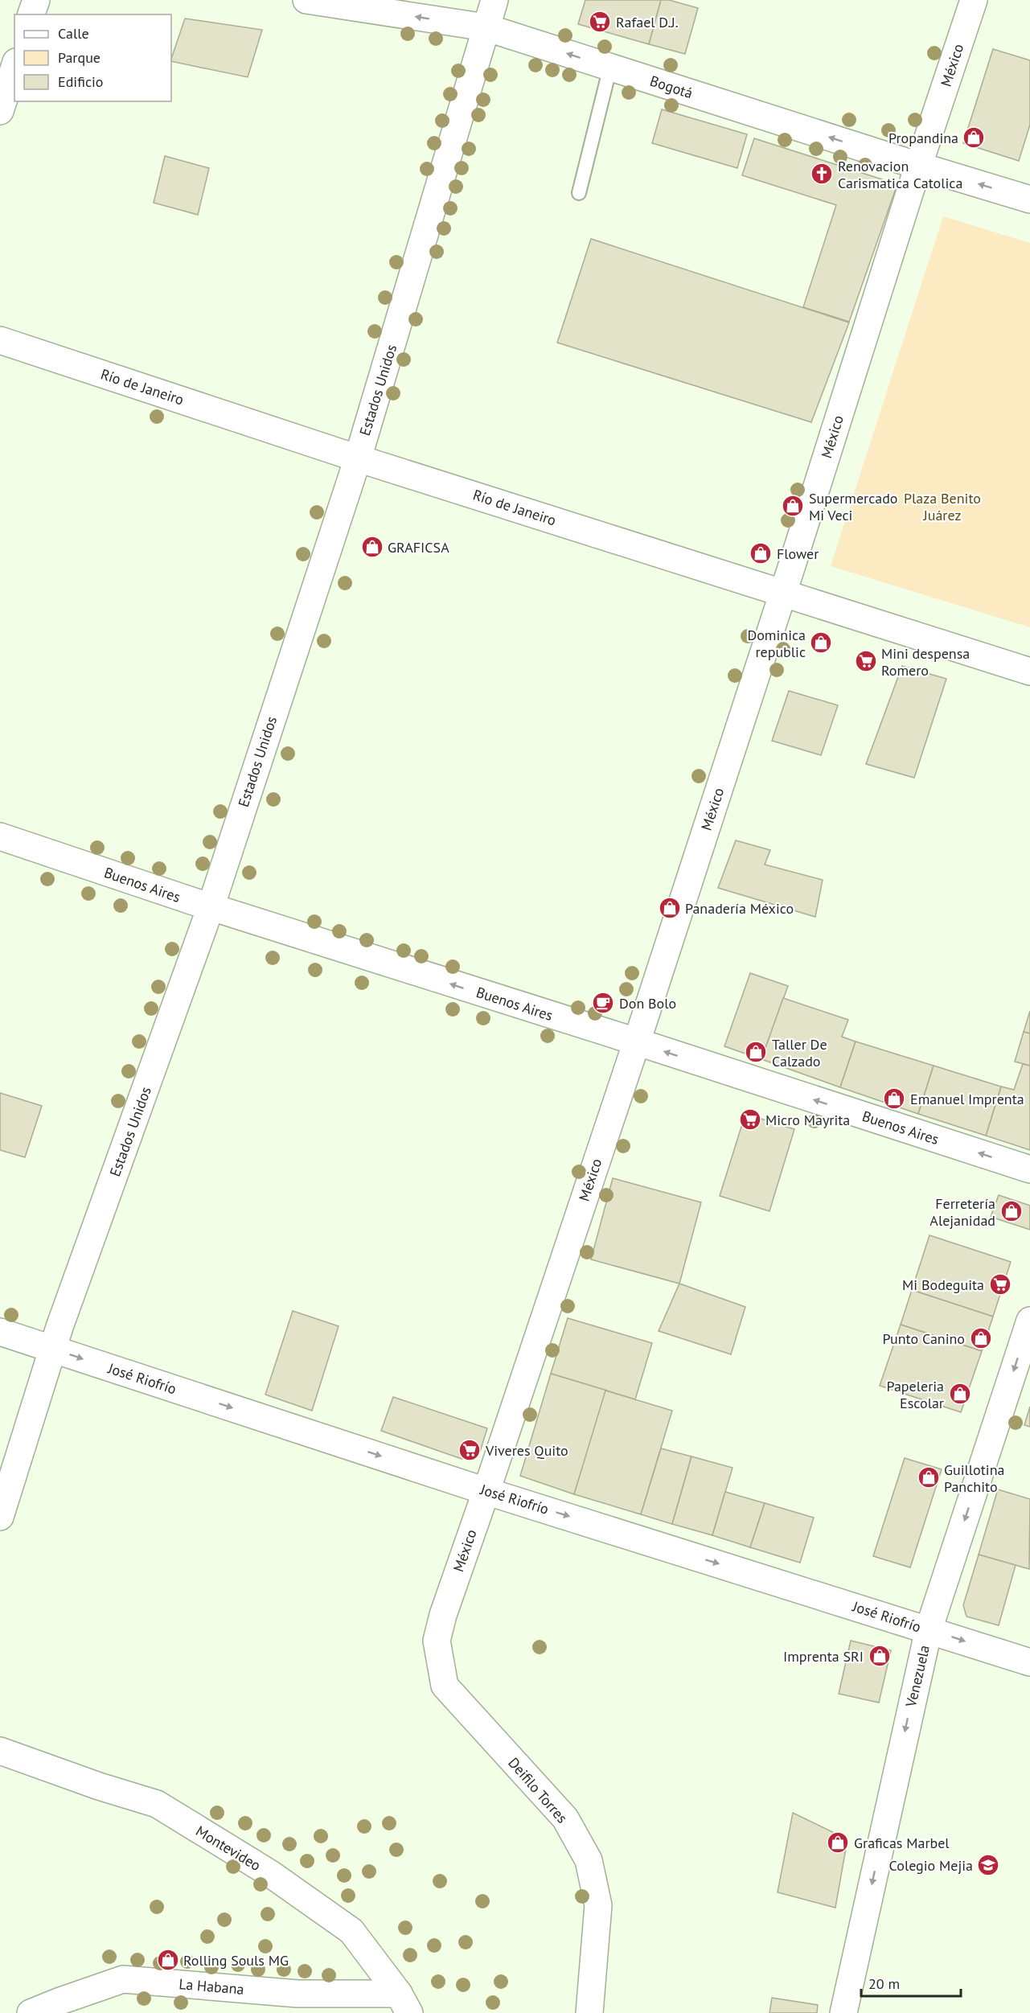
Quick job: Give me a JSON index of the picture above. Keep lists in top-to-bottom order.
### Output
{
  "streets": {
    "street": [
      "México",
      "Bogotá",
      "Río de Janeiro",
      "Estados Unidos",
      "Buenos Aires",
      "José Riofrío",
      "Venezuela",
      "Deifilo Torres",
      "Montevideo",
      "La Habana"
    ]
  },
  "crossings": [
    ["México", "Bogotá"],
    ["México", "Río de Janeiro"],
    ["México", "Buenos Aires"],
    ["México", "José Riofrío"],
    ["México", "Deifilo Torres"],
    ["Bogotá", "Estados Unidos"],
    ["Río de Janeiro", "Estados Unidos"],
    ["Estados Unidos", "Buenos Aires"],
    ["Estados Unidos", "José Riofrío"],
    ["José Riofrío", "Venezuela"],
    ["Montevideo", "La Habana"]
  ],
  "one_way": [
    "Bogotá",
    "Buenos Aires",
    "José Riofrío",
    "Venezuela"
  ],
  "parks": ["Plaza Benito Juárez"],
  "places": {
    "supermarket": [
      "Rafael D.J.",
      "Mini despensa Romero",
      "Micro Mayrita",
      "Mi Bodeguita",
      "Viveres Quito"
    ],
    "shop": [
      "Propandina",
      "Supermercado Mi Veci",
      "GRAFICSA",
      "Flower",
      "Dominica republic",
      "Panadería México",
      "Taller De Calzado",
      "Emanuel Imprenta",
      "Ferretería Alejanidad",
      "Punto Canino",
      "Papeleria Escolar",
      "Guillotina Panchito",
      "Imprenta SRI",
      "Graficas Marbel",
      "Rolling Souls MG"
    ],
    "church": ["Renovacion Carismatica Catolica"],
    "cafe": ["Don Bolo"],
    "school or university": ["Colegio Mejia"]
  },
  "legend": ["Calle", "Parque", "Edificio"],
  "scale_bar": "20 m"
}
